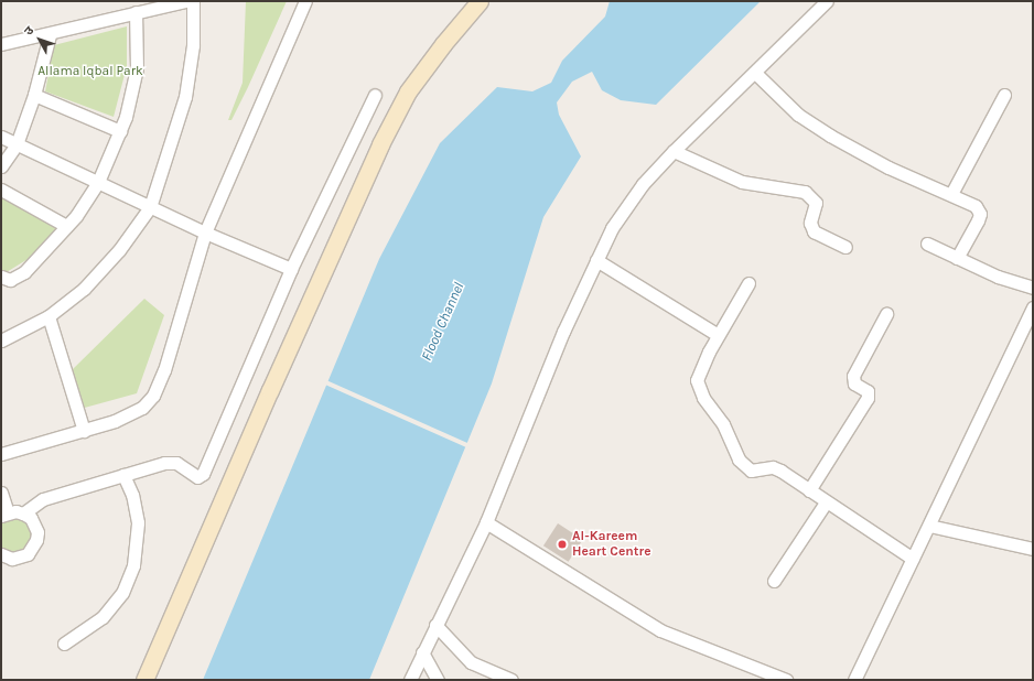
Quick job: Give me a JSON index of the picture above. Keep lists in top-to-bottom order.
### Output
{
  "water": ["Flood Channel"],
  "parks": ["Allama Iqbal Park"],
  "places": ["Al-Kareem Heart Centre"],
  "north": "top left"
}
